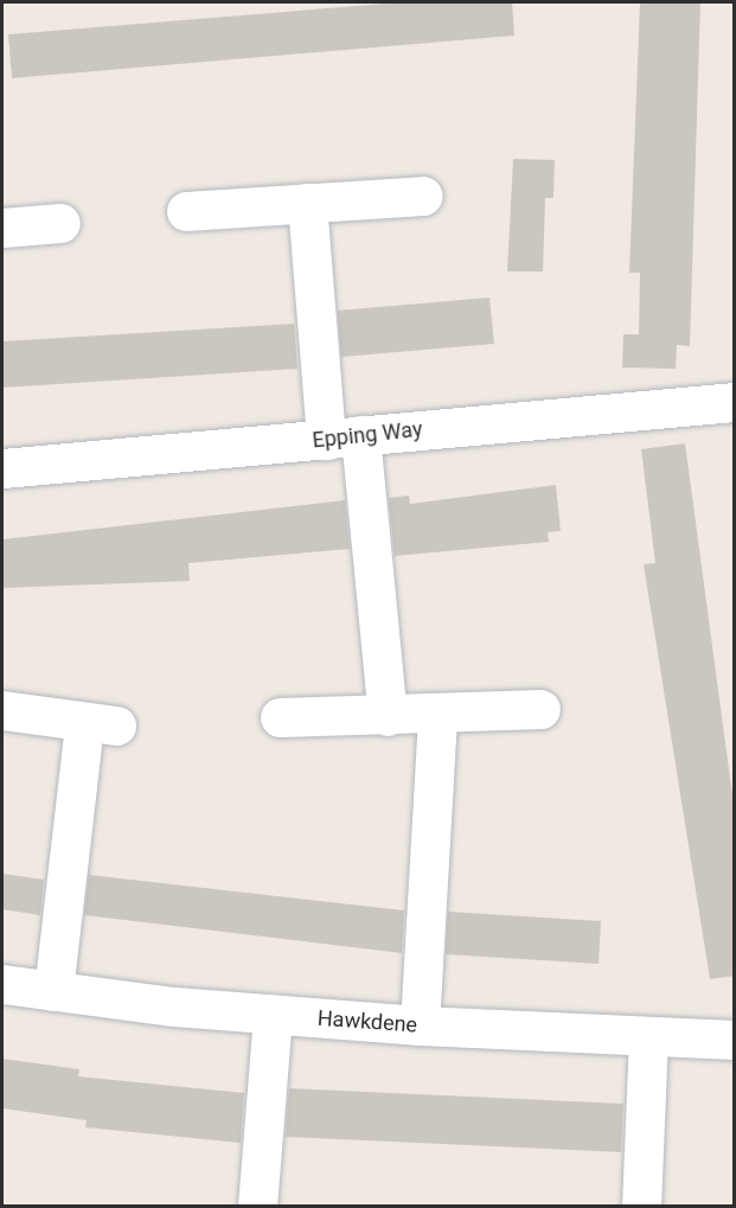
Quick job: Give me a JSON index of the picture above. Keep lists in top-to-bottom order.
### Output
{
  "streets": {
    "street": ["Epping Way", "Hawkdene"]
  }
}
